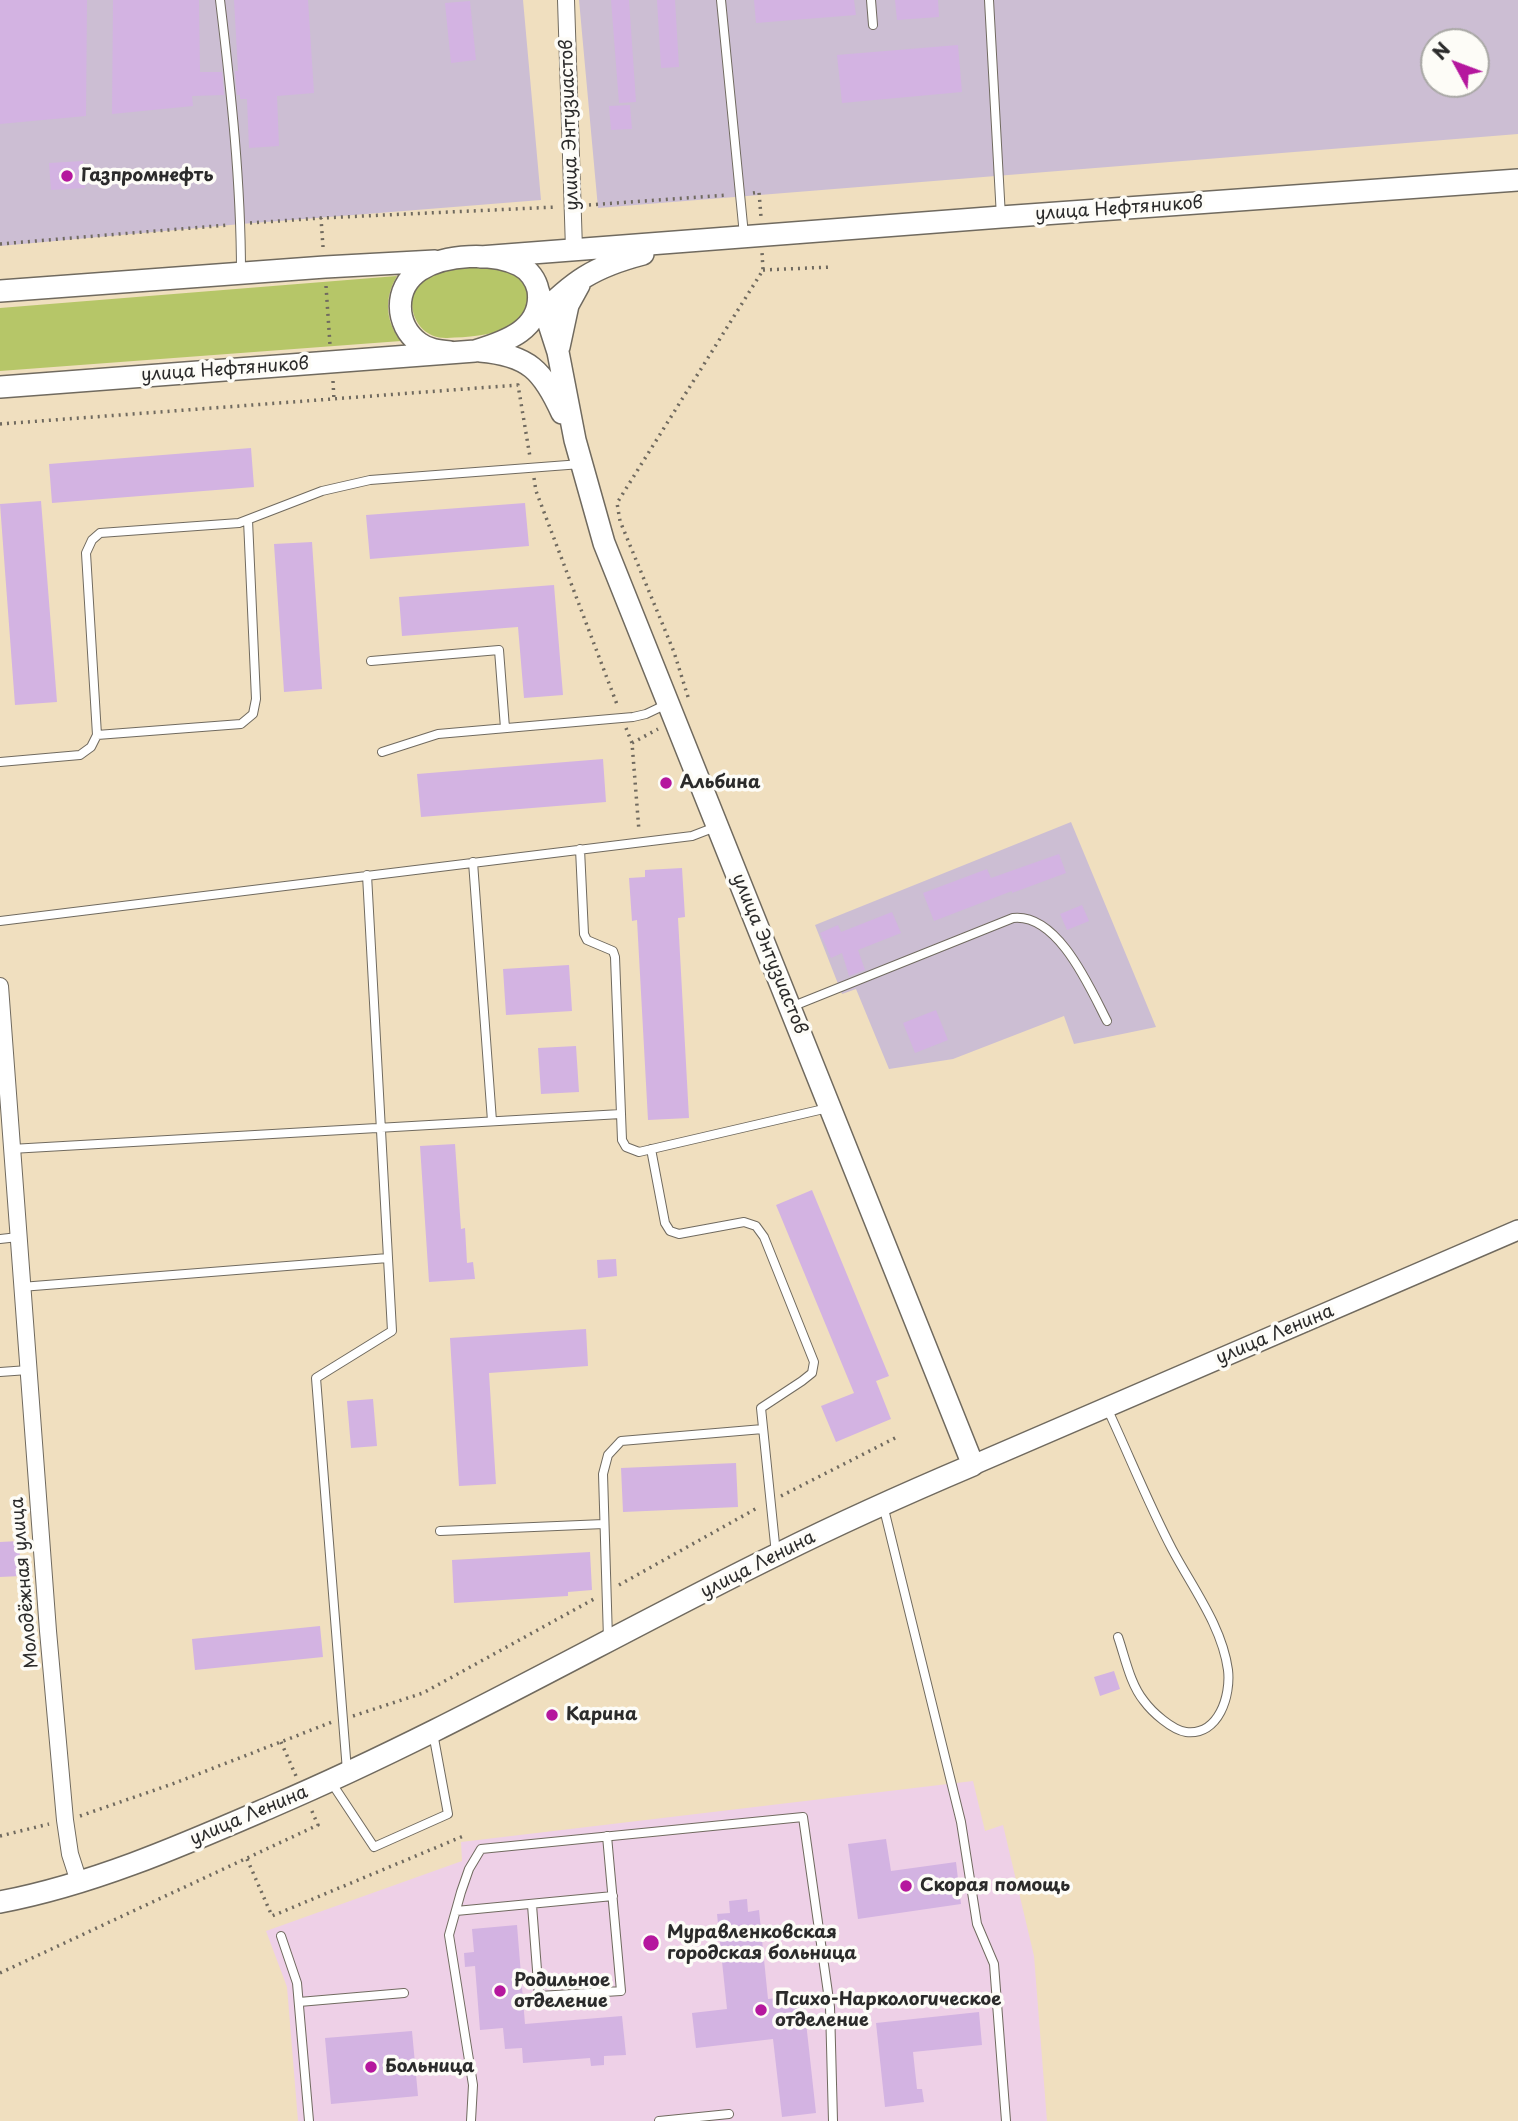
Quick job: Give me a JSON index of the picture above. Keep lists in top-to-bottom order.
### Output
{
  "streets": {
    "main road": ["улица Энтузиастов", "улица Нефтяников", "улица Ленина"],
    "street": ["Молодёжная улица"]
  },
  "crossings": [
    ["улица Энтузиастов", "улица Нефтяников"],
    ["улица Энтузиастов", "улица Ленина"],
    ["улица Ленина", "Молодёжная улица"]
  ],
  "places": [
    "Газпромнефть",
    "Альбина",
    "Карина",
    "Скорая помощь",
    "Муравленковская городская больница",
    "Родильное отделение",
    "Психо-Наркологическое отделение",
    "Больница"
  ],
  "north": "top left"
}
